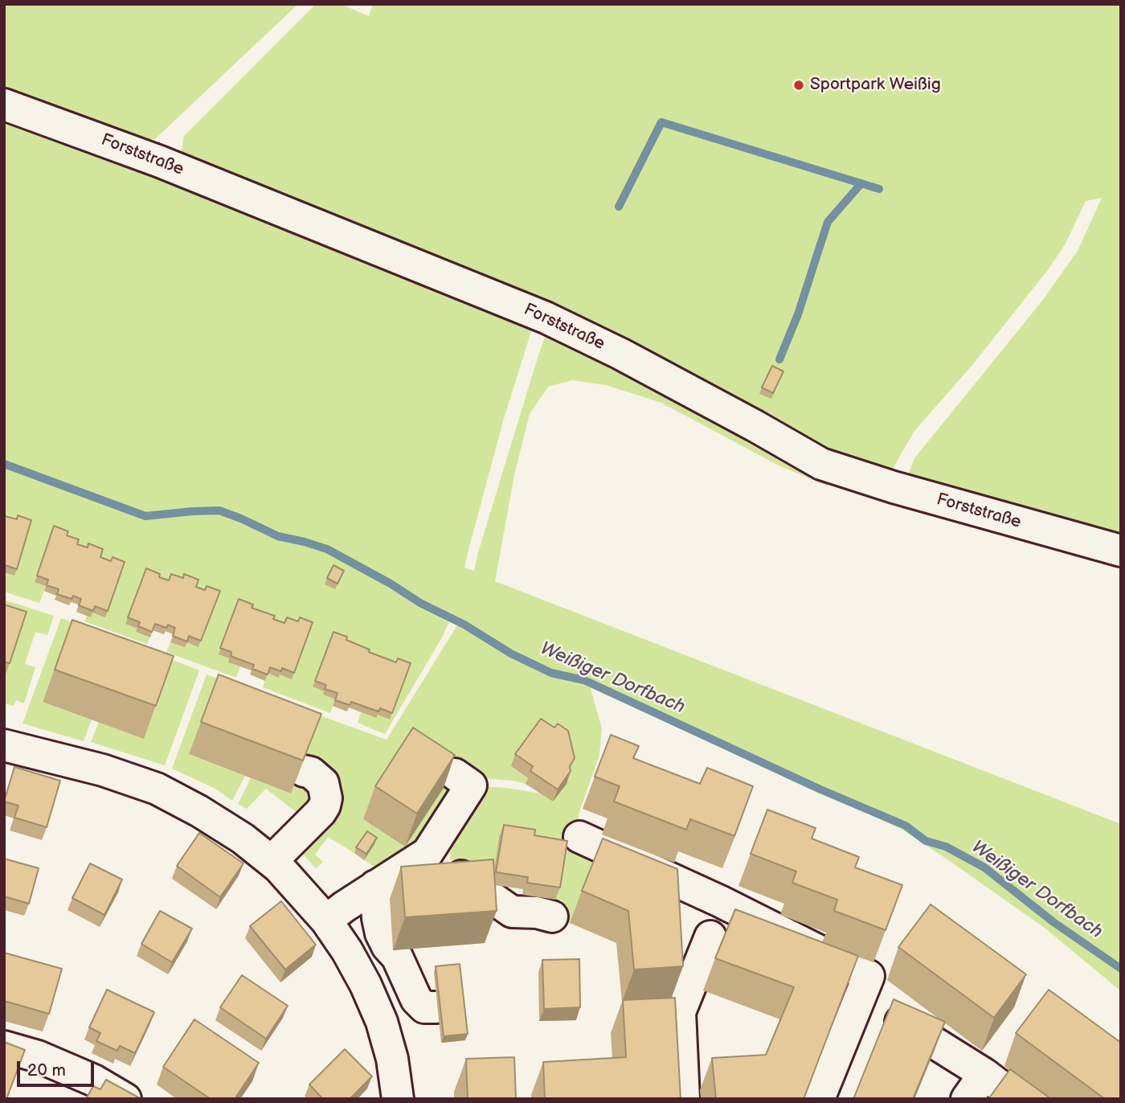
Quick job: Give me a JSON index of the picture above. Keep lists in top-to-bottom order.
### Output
{
  "streets": {
    "street": ["Forststraße"]
  },
  "water": ["Weißiger Dorfbach"],
  "places": ["Sportpark Weißig"],
  "scale_bar": "20 m"
}
